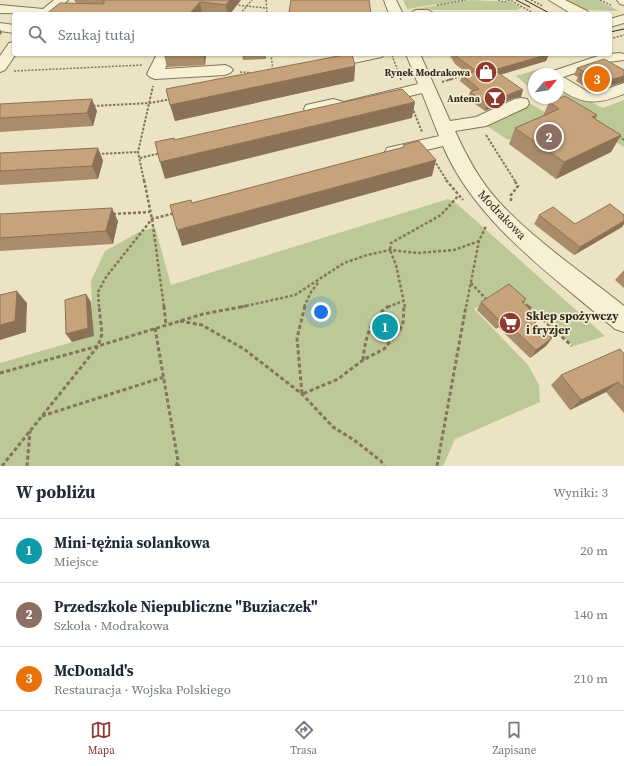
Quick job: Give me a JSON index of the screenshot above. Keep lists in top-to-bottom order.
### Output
{
  "streets": {
    "street": ["Modrakowa"]
  },
  "places": {
    "shop": ["Rynek Modrakowa"],
    "bar": ["Antena"],
    "supermarket": ["Sklep spożywczy i fryzjer"]
  },
  "north": "top right",
  "page": {
    "search": "Szukaj tutaj",
    "pins": ["3", "2", "1"],
    "heading": ["W pobliżu", "Wyniki: 3"],
    "list": [
      {
        "mark": "1",
        "name": "Mini-tężnia solankowa",
        "note": "Miejsce",
        "value": "20 m"
      },
      {
        "mark": "2",
        "name": "Przedszkole Niepubliczne \"Buziaczek\"",
        "note": "Szkoła · Modrakowa",
        "value": "140 m"
      },
      {
        "mark": "3",
        "name": "McDonald's",
        "note": "Restauracja · Wojska Polskiego",
        "value": "210 m"
      }
    ],
    "nav": ["Mapa", "Trasa", "Zapisane"]
  }
}
